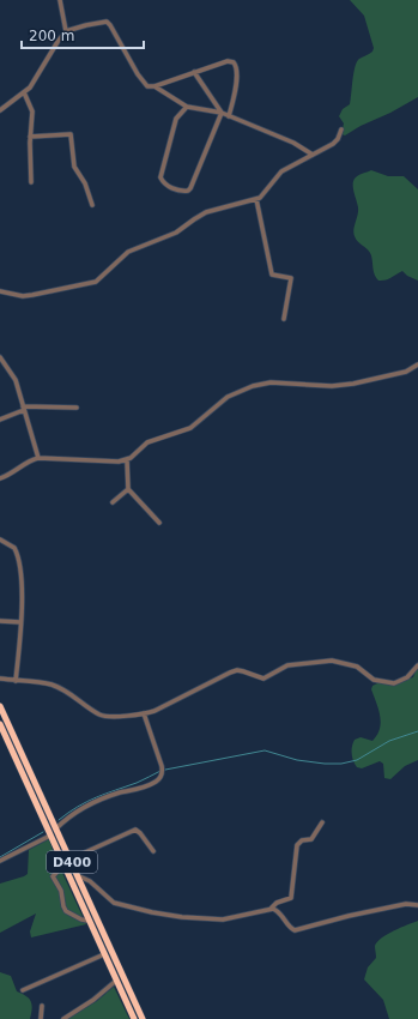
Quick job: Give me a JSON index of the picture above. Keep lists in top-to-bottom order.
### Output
{
  "streets": {
    "highway": ["D400"]
  },
  "scale_bar": "200 m"
}
